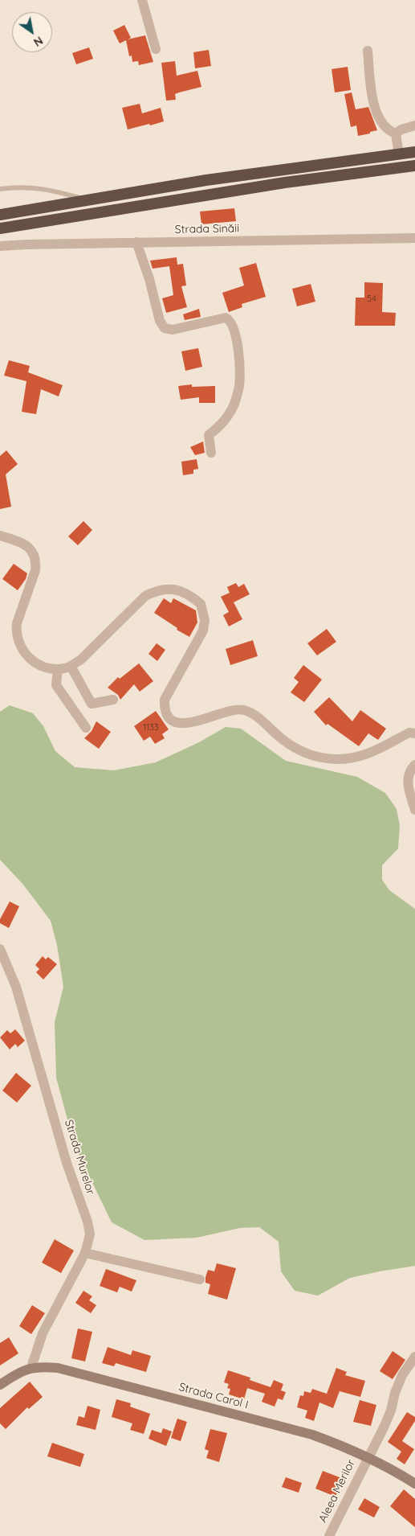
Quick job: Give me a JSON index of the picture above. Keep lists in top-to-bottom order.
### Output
{
  "streets": {
    "main road": ["Strada Carol I"],
    "street": ["Strada Sinăii", "Strada Murelor", "Aleea Merilor"]
  },
  "crossings": [
    ["Strada Murelor", "Strada Carol I"],
    ["Strada Carol I", "Aleea Merilor"]
  ],
  "house_numbers": ["54", "1133"],
  "north": "bottom right"
}
